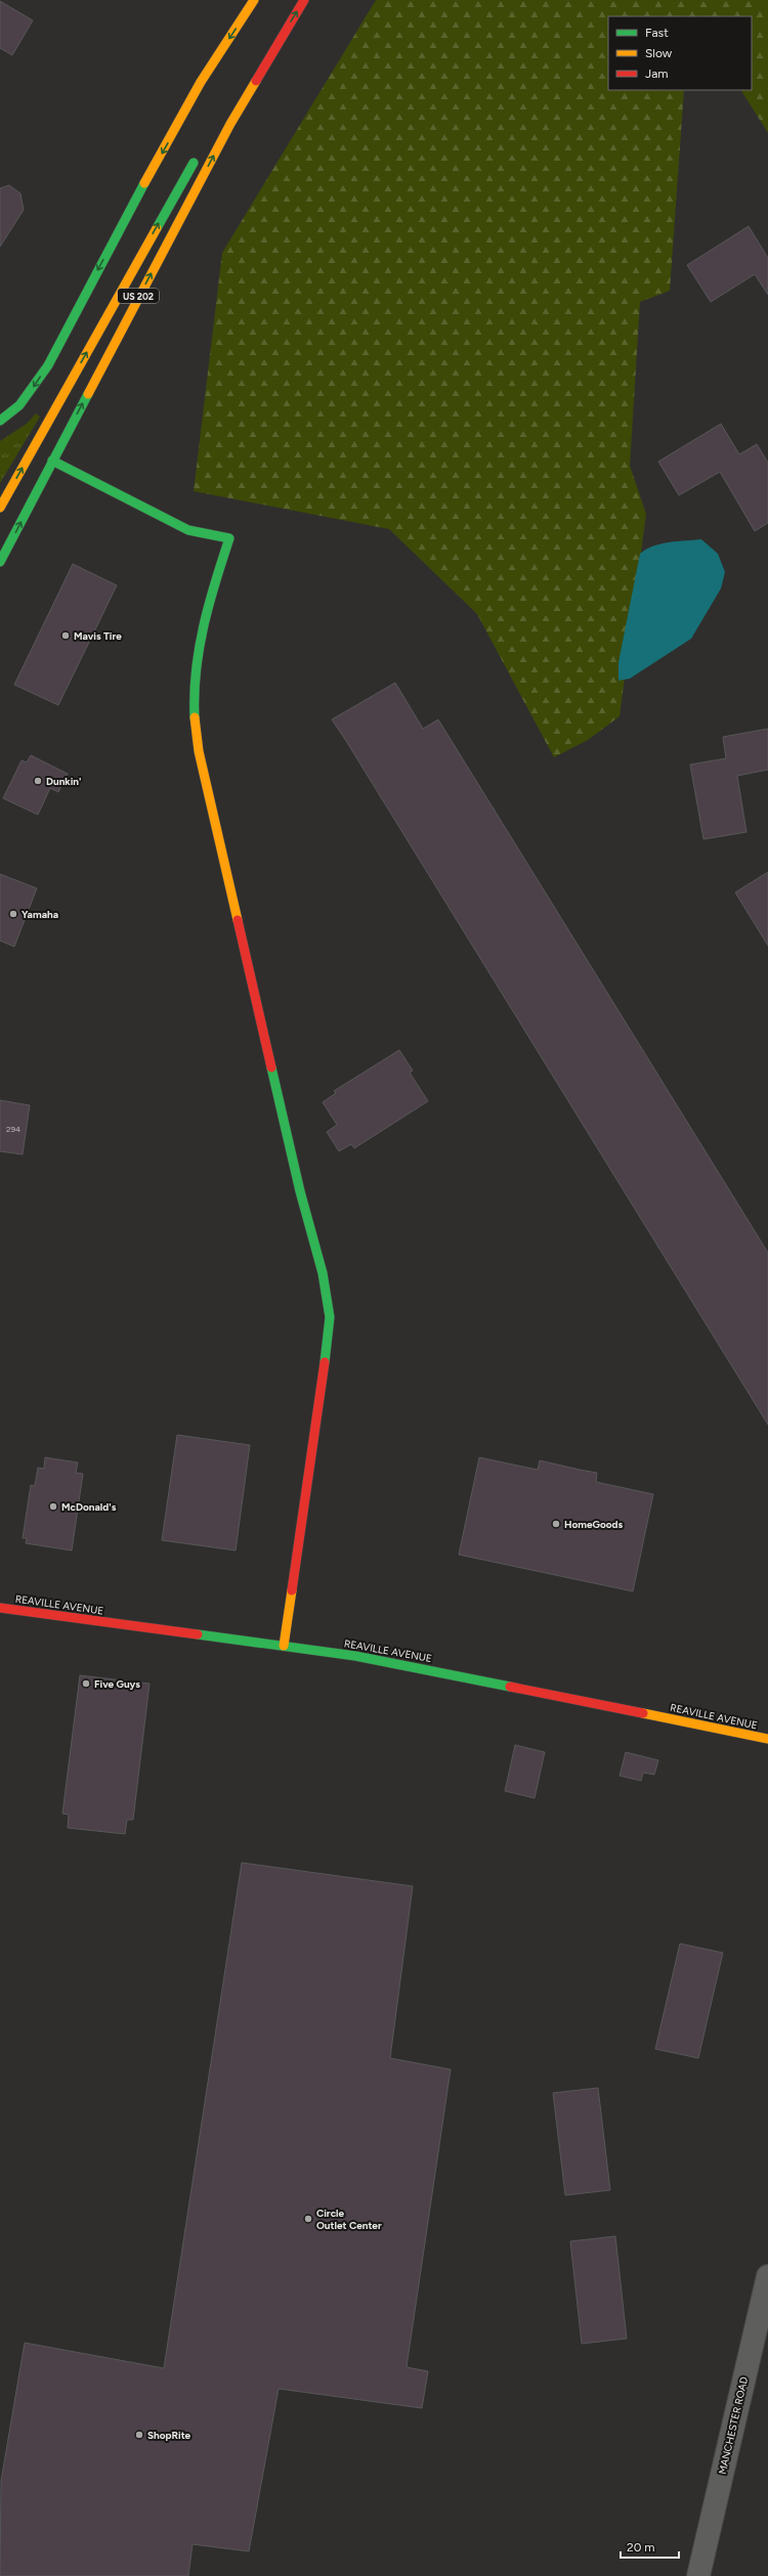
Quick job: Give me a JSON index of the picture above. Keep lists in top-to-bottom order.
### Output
{
  "streets": {
    "main road": ["US 202", "REAVILLE AVENUE"],
    "street": ["MANCHESTER ROAD"]
  },
  "places": [
    "Mavis Tire",
    "Dunkin'",
    "Yamaha",
    "McDonald's",
    "HomeGoods",
    "Five Guys",
    "Circle Outlet Center",
    "ShopRite"
  ],
  "house_numbers": ["294"],
  "legend": ["Fast", "Slow", "Jam"],
  "scale_bar": "20 m"
}
